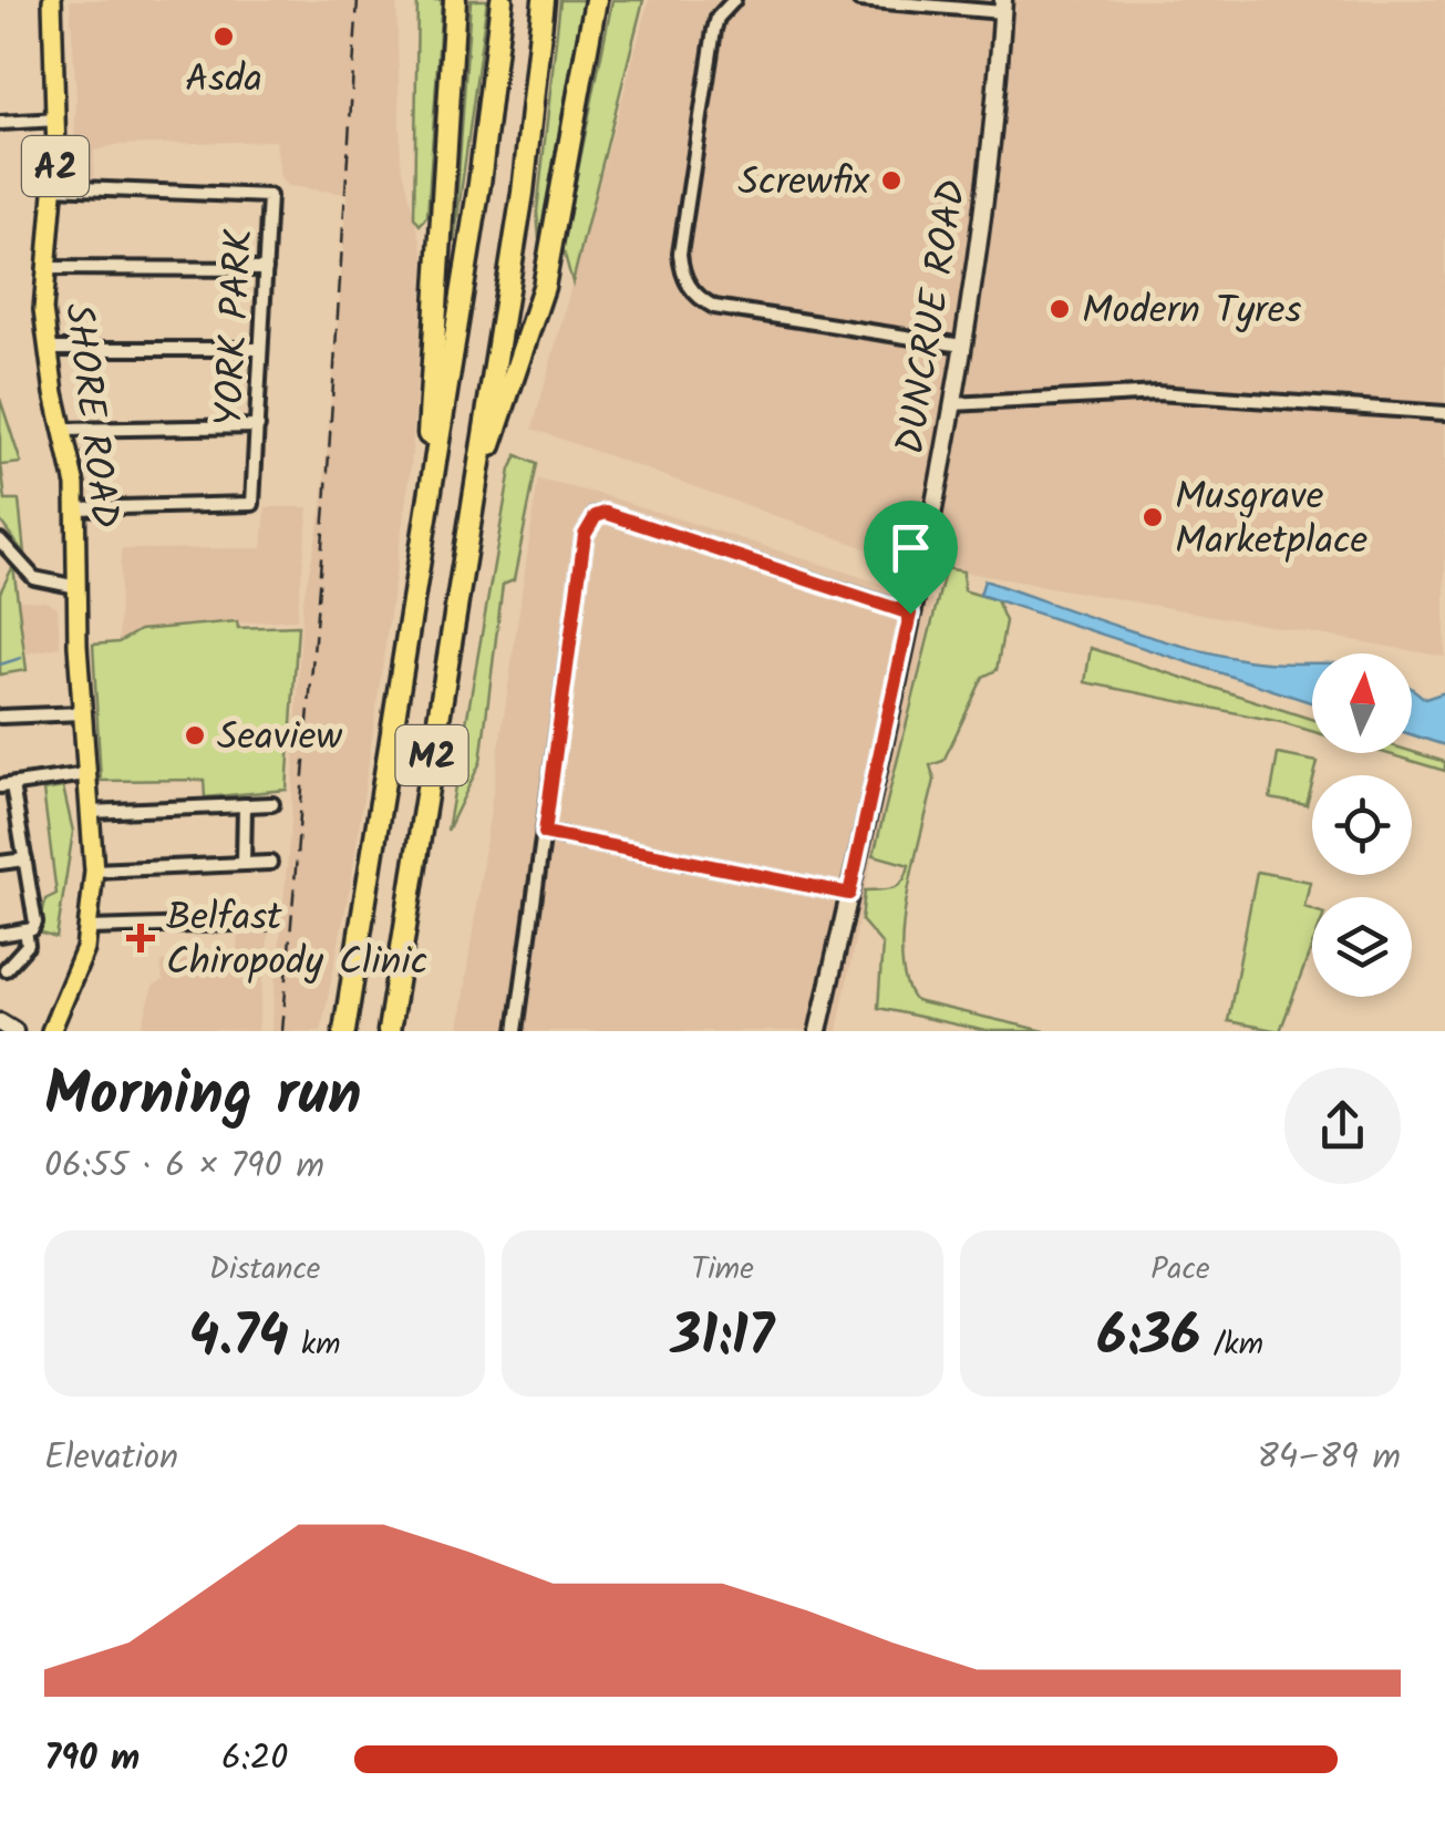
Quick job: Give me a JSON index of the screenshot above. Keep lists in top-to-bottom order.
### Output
{
  "streets": {
    "highway": ["M2"],
    "main road": ["A2", "SHORE ROAD"],
    "street": ["DUNCRUE ROAD", "YORK PARK"]
  },
  "crossings": [
    ["YORK PARK", "SHORE ROAD"]
  ],
  "places": {
    "other": [
      "Asda",
      "Screwfix",
      "Modern Tyres",
      "Musgrave Marketplace",
      "Seaview"
    ],
    "health": ["Belfast Chiropody Clinic"]
  },
  "north": "top",
  "page": {
    "heading": ["Morning run", "06:55 · 6 × 790 m"],
    "stats": [
      ["Distance", "4.74 km"],
      ["Time", "31:17"],
      ["Pace", "6:36 /km"]
    ],
    "chart": ["Elevation", "84–89 m"],
    "list": [
      {
        "name": "790 m",
        "note": "6:20"
      }
    ]
  }
}
